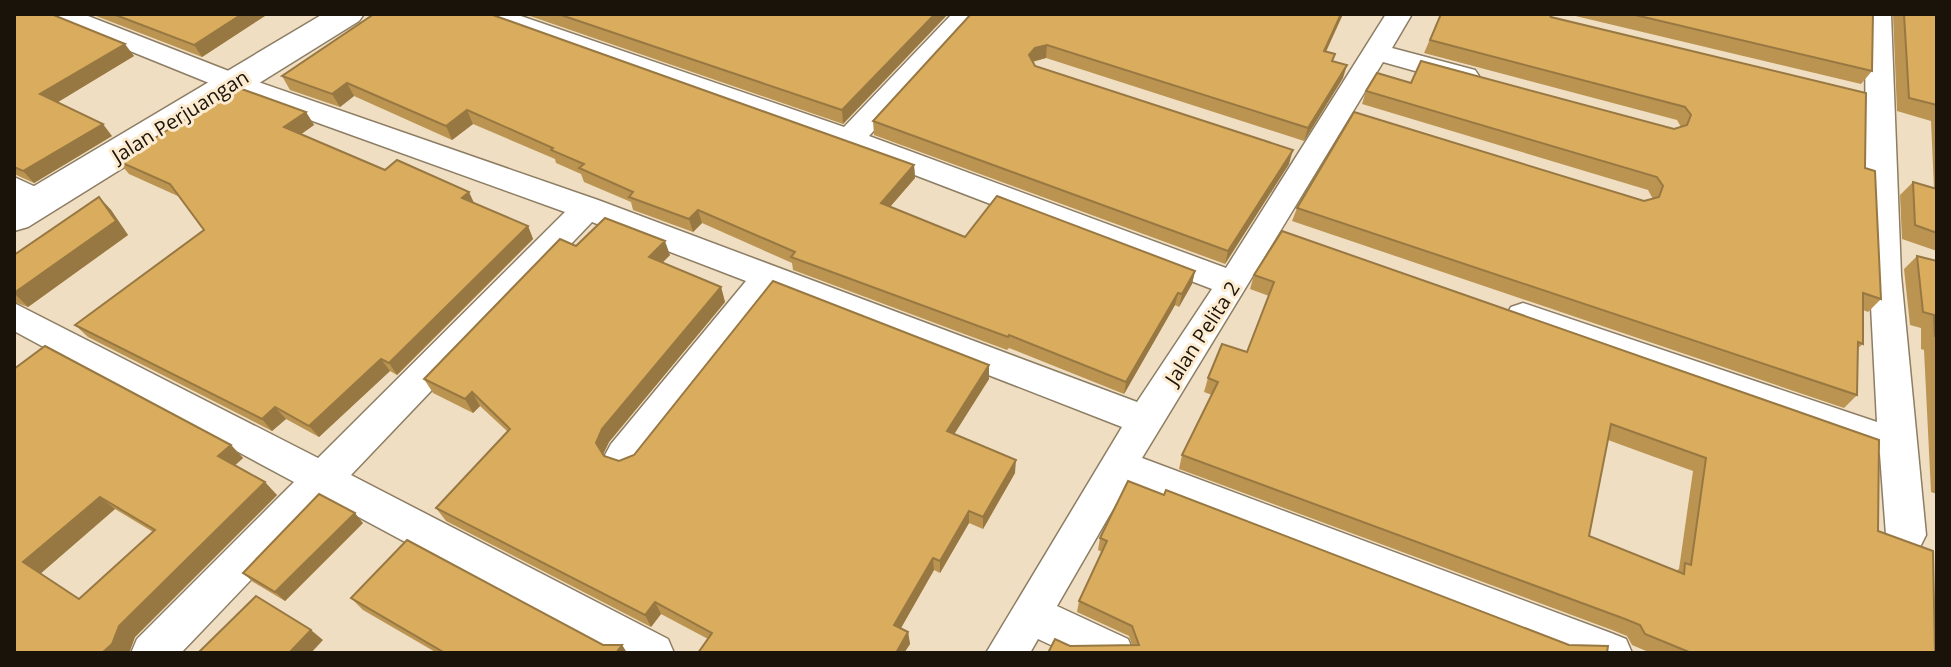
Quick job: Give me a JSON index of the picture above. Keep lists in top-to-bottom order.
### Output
{
  "streets": {
    "street": ["Jalan Perjuangan", "Jalan Pelita 2"]
  }
}
